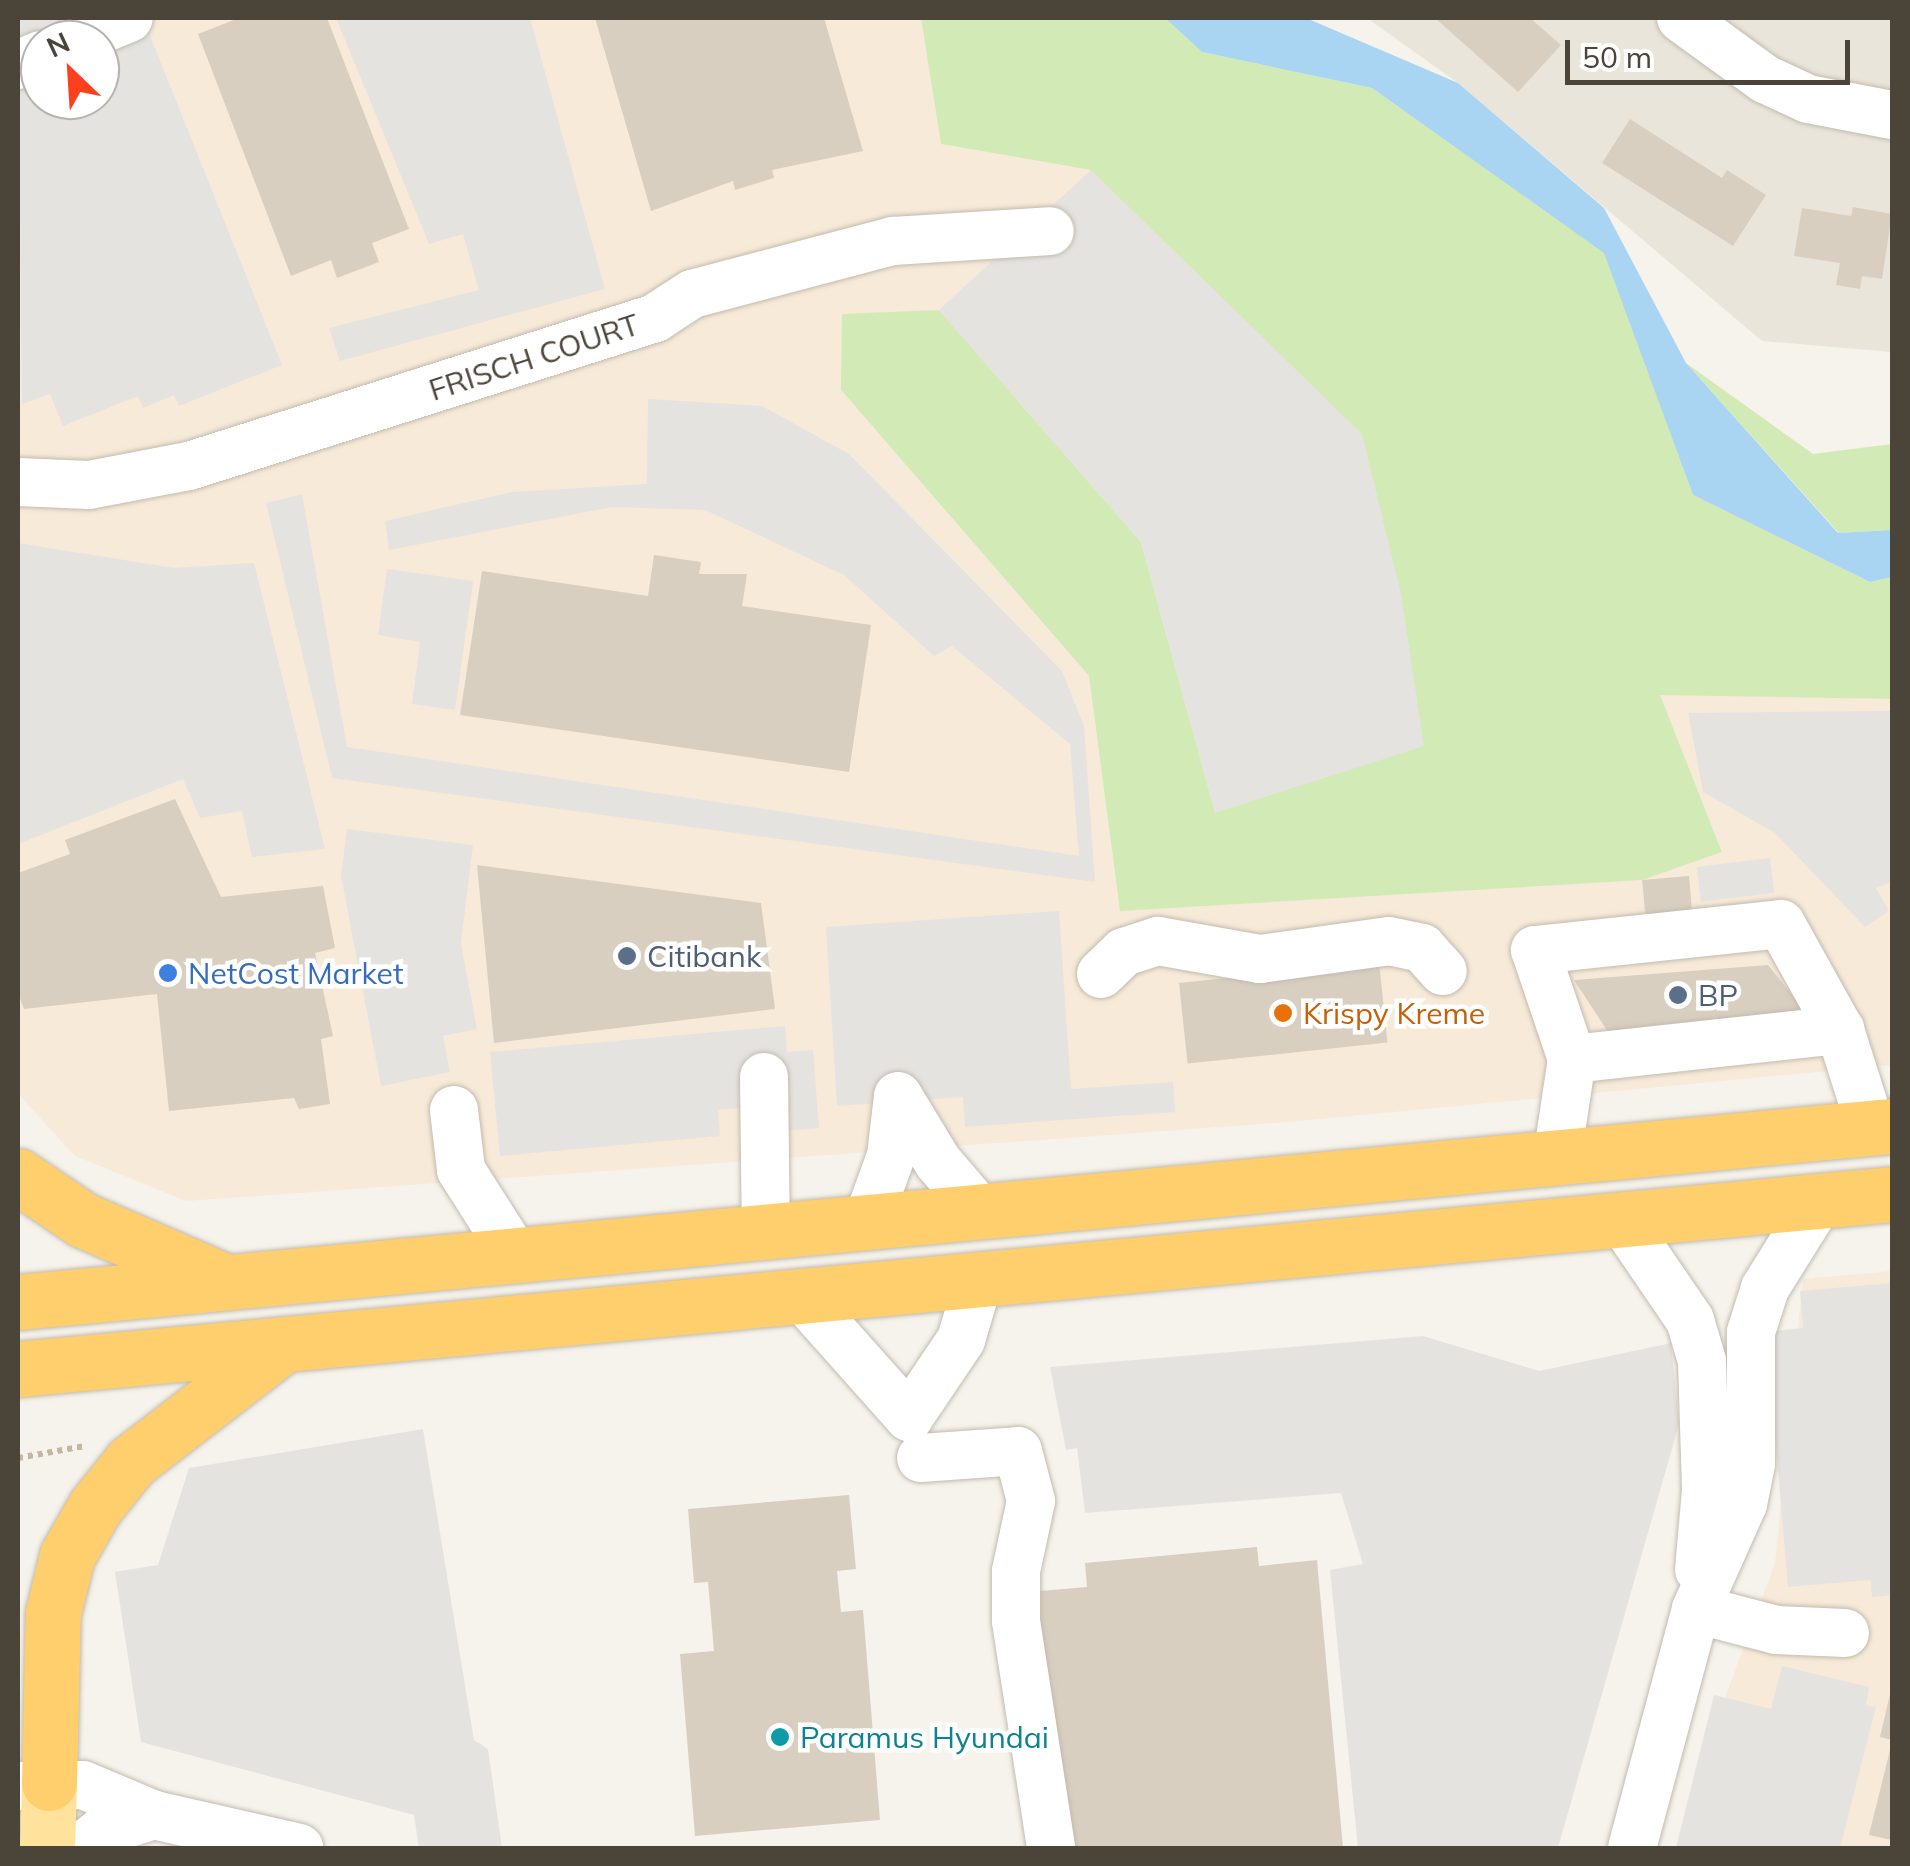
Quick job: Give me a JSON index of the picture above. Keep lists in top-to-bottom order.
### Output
{
  "streets": {
    "street": ["FRISCH COURT"]
  },
  "places": [
    "Citibank",
    "NetCost Market",
    "BP",
    "Krispy Kreme",
    "Paramus Hyundai"
  ],
  "scale_bar": "50 m",
  "north": "top left"
}
